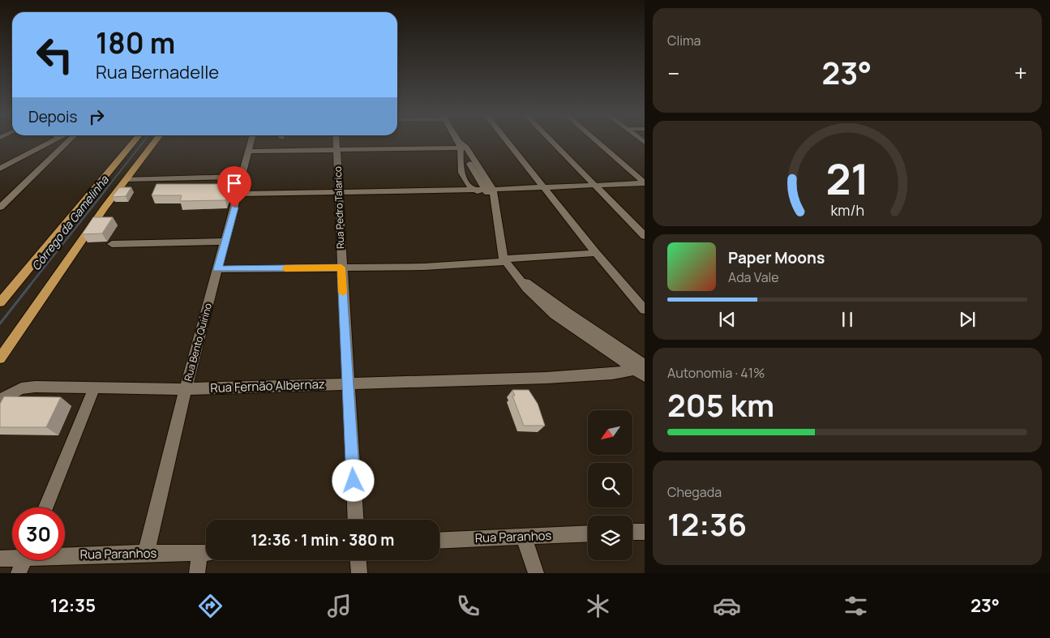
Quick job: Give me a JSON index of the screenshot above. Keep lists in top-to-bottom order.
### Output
{
  "streets": {
    "street": [
      "Rua Pedro Talarico",
      "Rua Bento Quirino",
      "Rua Fernão Albernaz",
      "Rua Paranhos"
    ]
  },
  "crossings": [
    ["Rua Pedro Talarico", "Rua Fernão Albernaz"],
    ["Rua Bento Quirino", "Rua Fernão Albernaz"],
    ["Rua Bento Quirino", "Rua Paranhos"]
  ],
  "water": ["Córrego da Gamelinha"],
  "north": "bottom left",
  "page": {
    "tile": [
      "Clima",
      ["Autonomia · 41%", "205 km"],
      ["Chegada", "12:36"]
    ],
    "turn": ["180 m", "Rua Bernadelle"],
    "heat": ["−", "23°", "+"],
    "then": "Depois",
    "song": ["Paper Moons", "Ada Vale"],
    "limit": "30",
    "trip": "12:36 · 1 min · 380 m",
    "tabs": ["12:35", "23°"],
    "gauge": ["21", "km/h"]
  }
}
